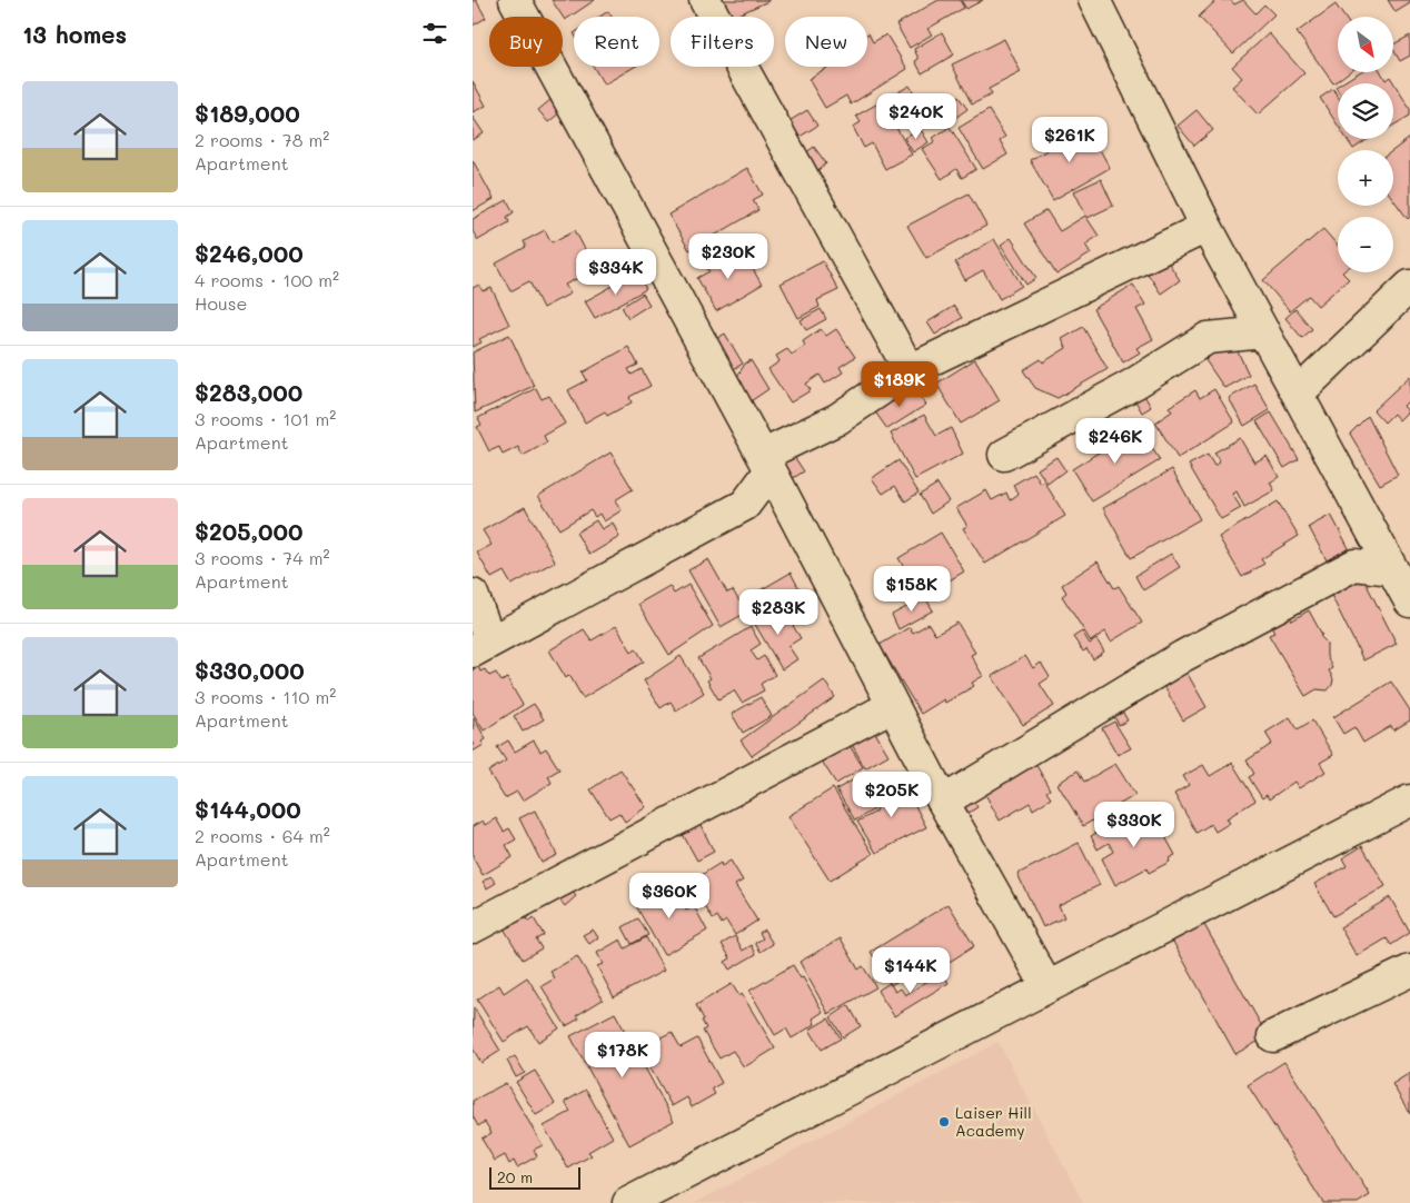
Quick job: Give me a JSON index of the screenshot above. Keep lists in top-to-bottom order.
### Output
{
  "places": ["Laiser Hill Academy"],
  "scale_bar": "20 m",
  "north": "bottom right",
  "page": {
    "heading": "13 homes",
    "map_buttons": ["+", "−"],
    "chip": [
      "Buy",
      "Rent",
      "Filters",
      "New"
    ],
    "list": [
      {
        "name": "$189,000",
        "note": "2 rooms · 78 m² · Apartment"
      },
      {
        "name": "$246,000",
        "note": "4 rooms · 100 m² · House"
      },
      {
        "name": "$283,000",
        "note": "3 rooms · 101 m² · Apartment"
      },
      {
        "name": "$205,000",
        "note": "3 rooms · 74 m² · Apartment"
      },
      {
        "name": "$330,000",
        "note": "3 rooms · 110 m² · Apartment"
      },
      {
        "name": "$144,000",
        "note": "2 rooms · 64 m² · Apartment"
      }
    ],
    "price": [
      "$240K",
      "$261K",
      "$230K",
      "$334K",
      "$189K",
      "$246K",
      "$158K",
      "$283K",
      "$205K",
      "$330K",
      "$360K",
      "$144K",
      "$178K"
    ],
    "scale": "20 m"
  }
}
